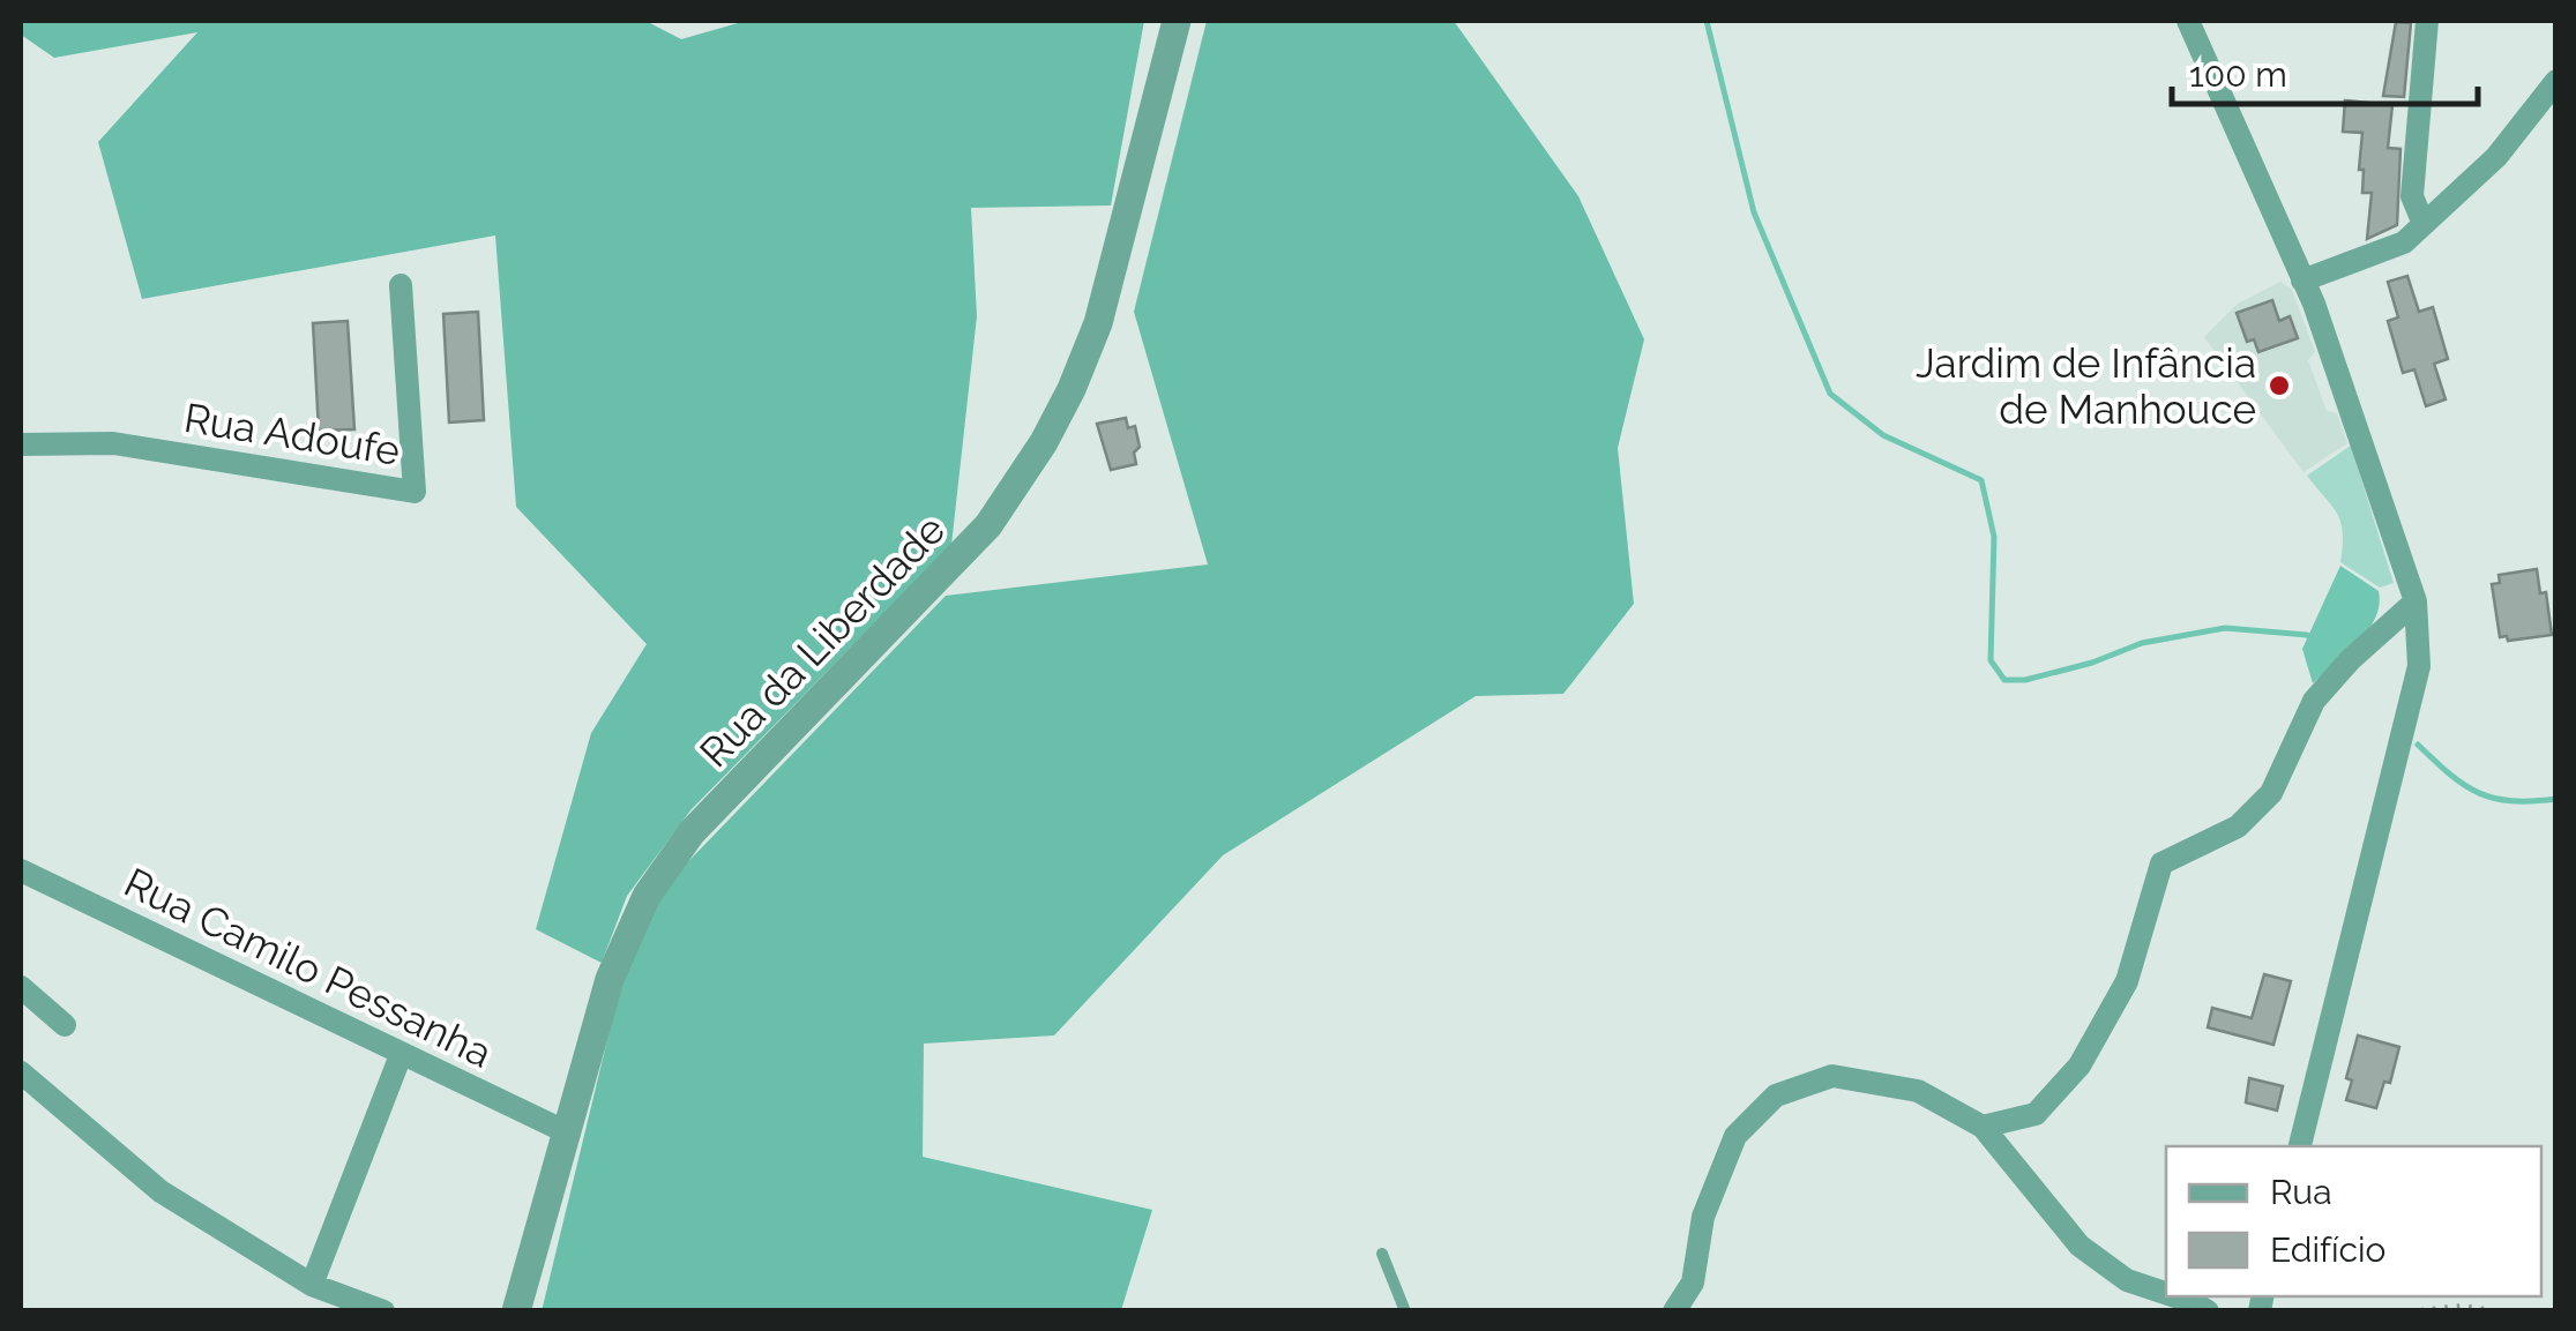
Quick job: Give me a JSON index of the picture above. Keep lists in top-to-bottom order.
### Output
{
  "streets": {
    "street": ["Rua Adoufe", "Rua da Liberdade", "Rua Camilo Pessanha"]
  },
  "crossings": [
    ["Rua da Liberdade", "Rua Camilo Pessanha"]
  ],
  "places": ["Jardim de Infância de Manhouce"],
  "legend": ["Rua", "Edifício"],
  "scale_bar": "100 m"
}
